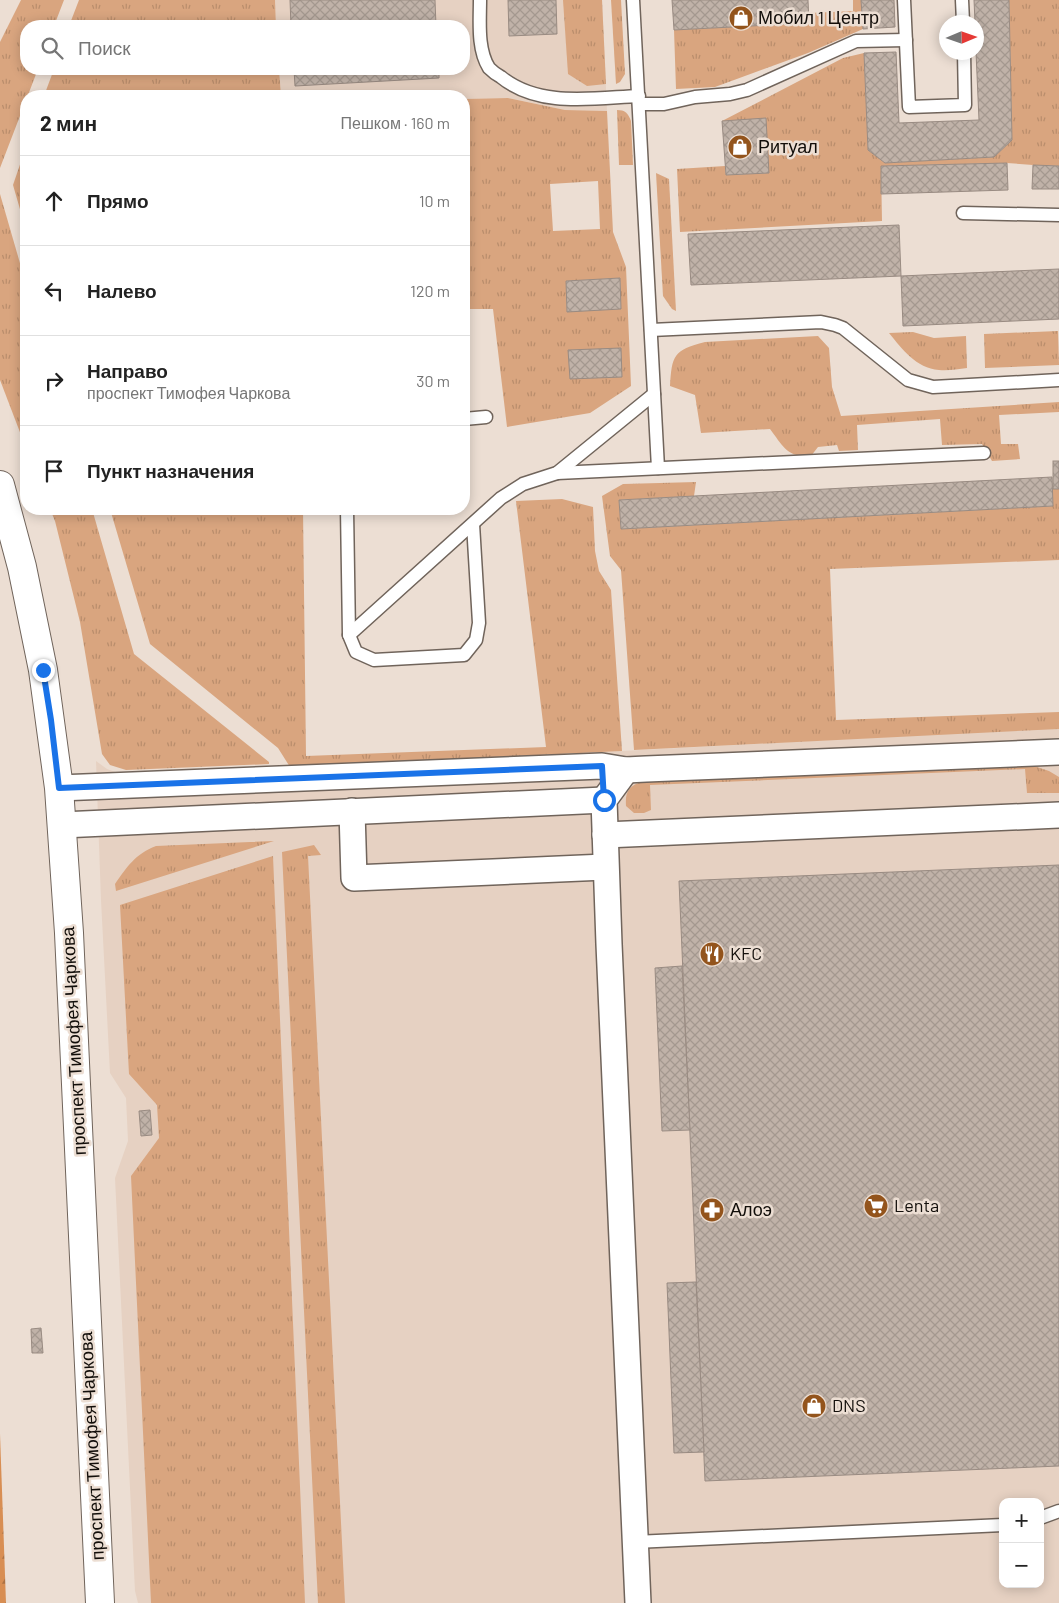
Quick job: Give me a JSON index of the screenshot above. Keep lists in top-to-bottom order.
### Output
{
  "streets": {
    "main road": ["проспект Тимофея Чаркова"]
  },
  "places": {
    "shop": ["Мобил 1 Центр", "Ритуал", "DNS"],
    "restaurant": ["KFC"],
    "supermarket": ["Lenta"],
    "pharmacy": ["Алоэ"]
  },
  "north": "right",
  "page": {
    "search": "Поиск",
    "heading": ["2 мин", "Пешком · 160 m"],
    "list": [
      ["Прямо", "10 m"],
      ["Налево", "120 m"],
      ["Направо", "проспект Тимофея Чаркова", "30 m"],
      "Пункт назначения"
    ],
    "map_buttons": ["+", "−"]
  }
}
